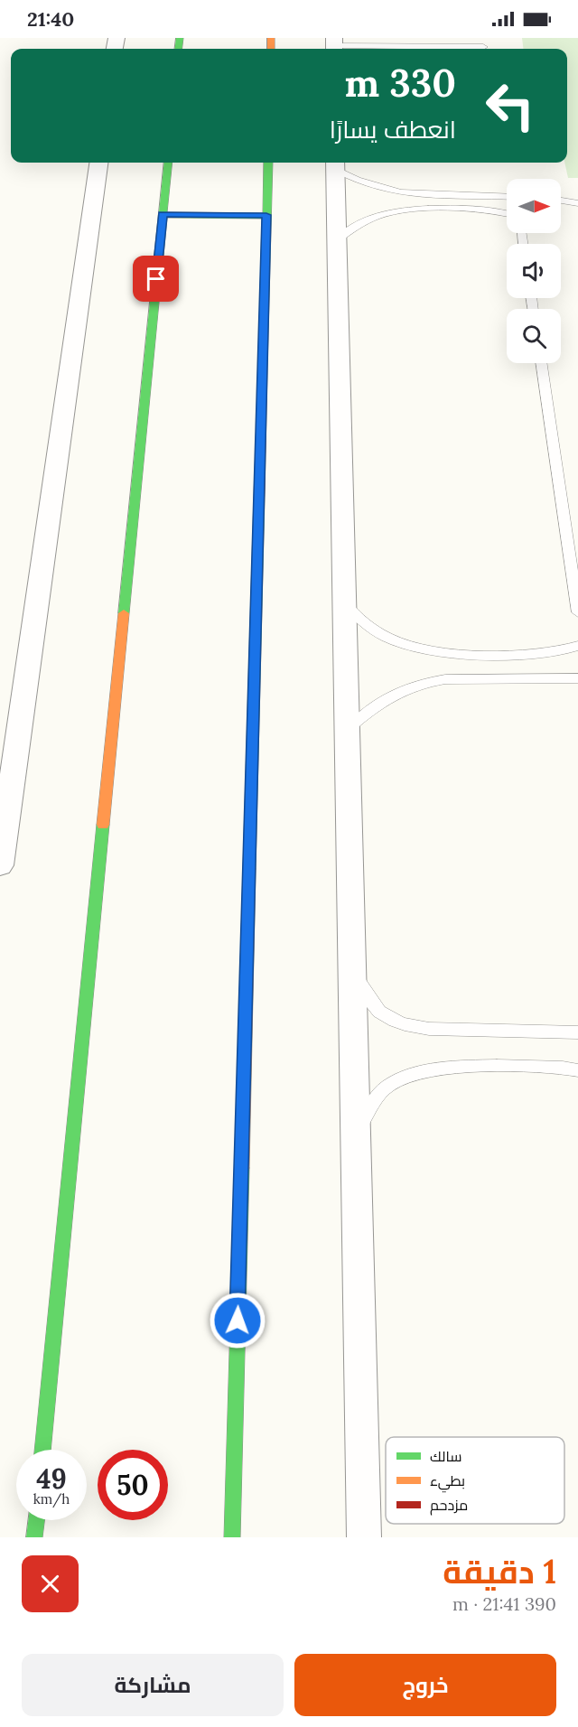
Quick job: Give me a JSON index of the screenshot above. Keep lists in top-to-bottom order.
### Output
{
  "legend": ["سالك", "بطيء", "مزدحم"],
  "north": "right",
  "page": {
    "status": "21:40",
    "turn": ["330 m", "انعطف يسارًا"],
    "speed": "49 km/h",
    "limit": "50",
    "heading": ["1 دقيقة", "390 m · 21:41"],
    "buttons": ["خروج", "مشاركة"]
  }
}
